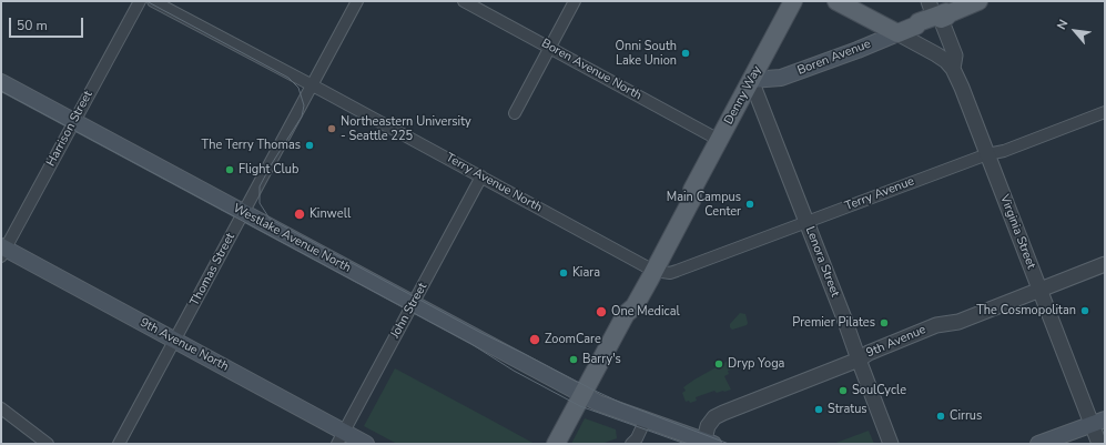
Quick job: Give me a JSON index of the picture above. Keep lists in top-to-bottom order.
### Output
{
  "streets": {
    "main road": [
      "Boren Avenue",
      "Denny Way",
      "Westlake Avenue North",
      "9th Avenue North"
    ],
    "street": [
      "Boren Avenue North",
      "Harrison Street",
      "Terry Avenue North",
      "Terry Avenue",
      "Virginia Street",
      "Lenora Street",
      "Thomas Street",
      "John Street",
      "9th Avenue"
    ]
  },
  "crossings": [
    ["Boren Avenue", "Denny Way"],
    ["Boren Avenue", "Virginia Street"],
    ["Boren Avenue", "Lenora Street"],
    ["Boren Avenue North", "Denny Way"],
    ["Denny Way", "Terry Avenue North"],
    ["Denny Way", "Terry Avenue"],
    ["Denny Way", "Westlake Avenue North"],
    ["Denny Way", "Lenora Street"],
    ["Harrison Street", "Westlake Avenue North"],
    ["Harrison Street", "9th Avenue North"],
    ["Terry Avenue North", "Terry Avenue"],
    ["Terry Avenue North", "Thomas Street"],
    ["Terry Avenue North", "John Street"],
    ["Terry Avenue", "Virginia Street"],
    ["Terry Avenue", "Lenora Street"],
    ["Virginia Street", "9th Avenue"],
    ["Westlake Avenue North", "Thomas Street"],
    ["Westlake Avenue North", "John Street"],
    ["Westlake Avenue North", "9th Avenue"],
    ["Lenora Street", "9th Avenue"],
    ["Thomas Street", "9th Avenue North"],
    ["John Street", "9th Avenue North"]
  ],
  "places": [
    "Onni South Lake Union",
    "Northeastern University - Seattle 225",
    "The Terry Thomas",
    "Flight Club",
    "Main Campus Center",
    "Kinwell",
    "Kiara",
    "The Cosmopolitan",
    "One Medical",
    "Premier Pilates",
    "ZoomCare",
    "Barry's",
    "Dryp Yoga",
    "SoulCycle",
    "Stratus",
    "Cirrus"
  ],
  "scale_bar": "50 m",
  "north": "top left"
}
